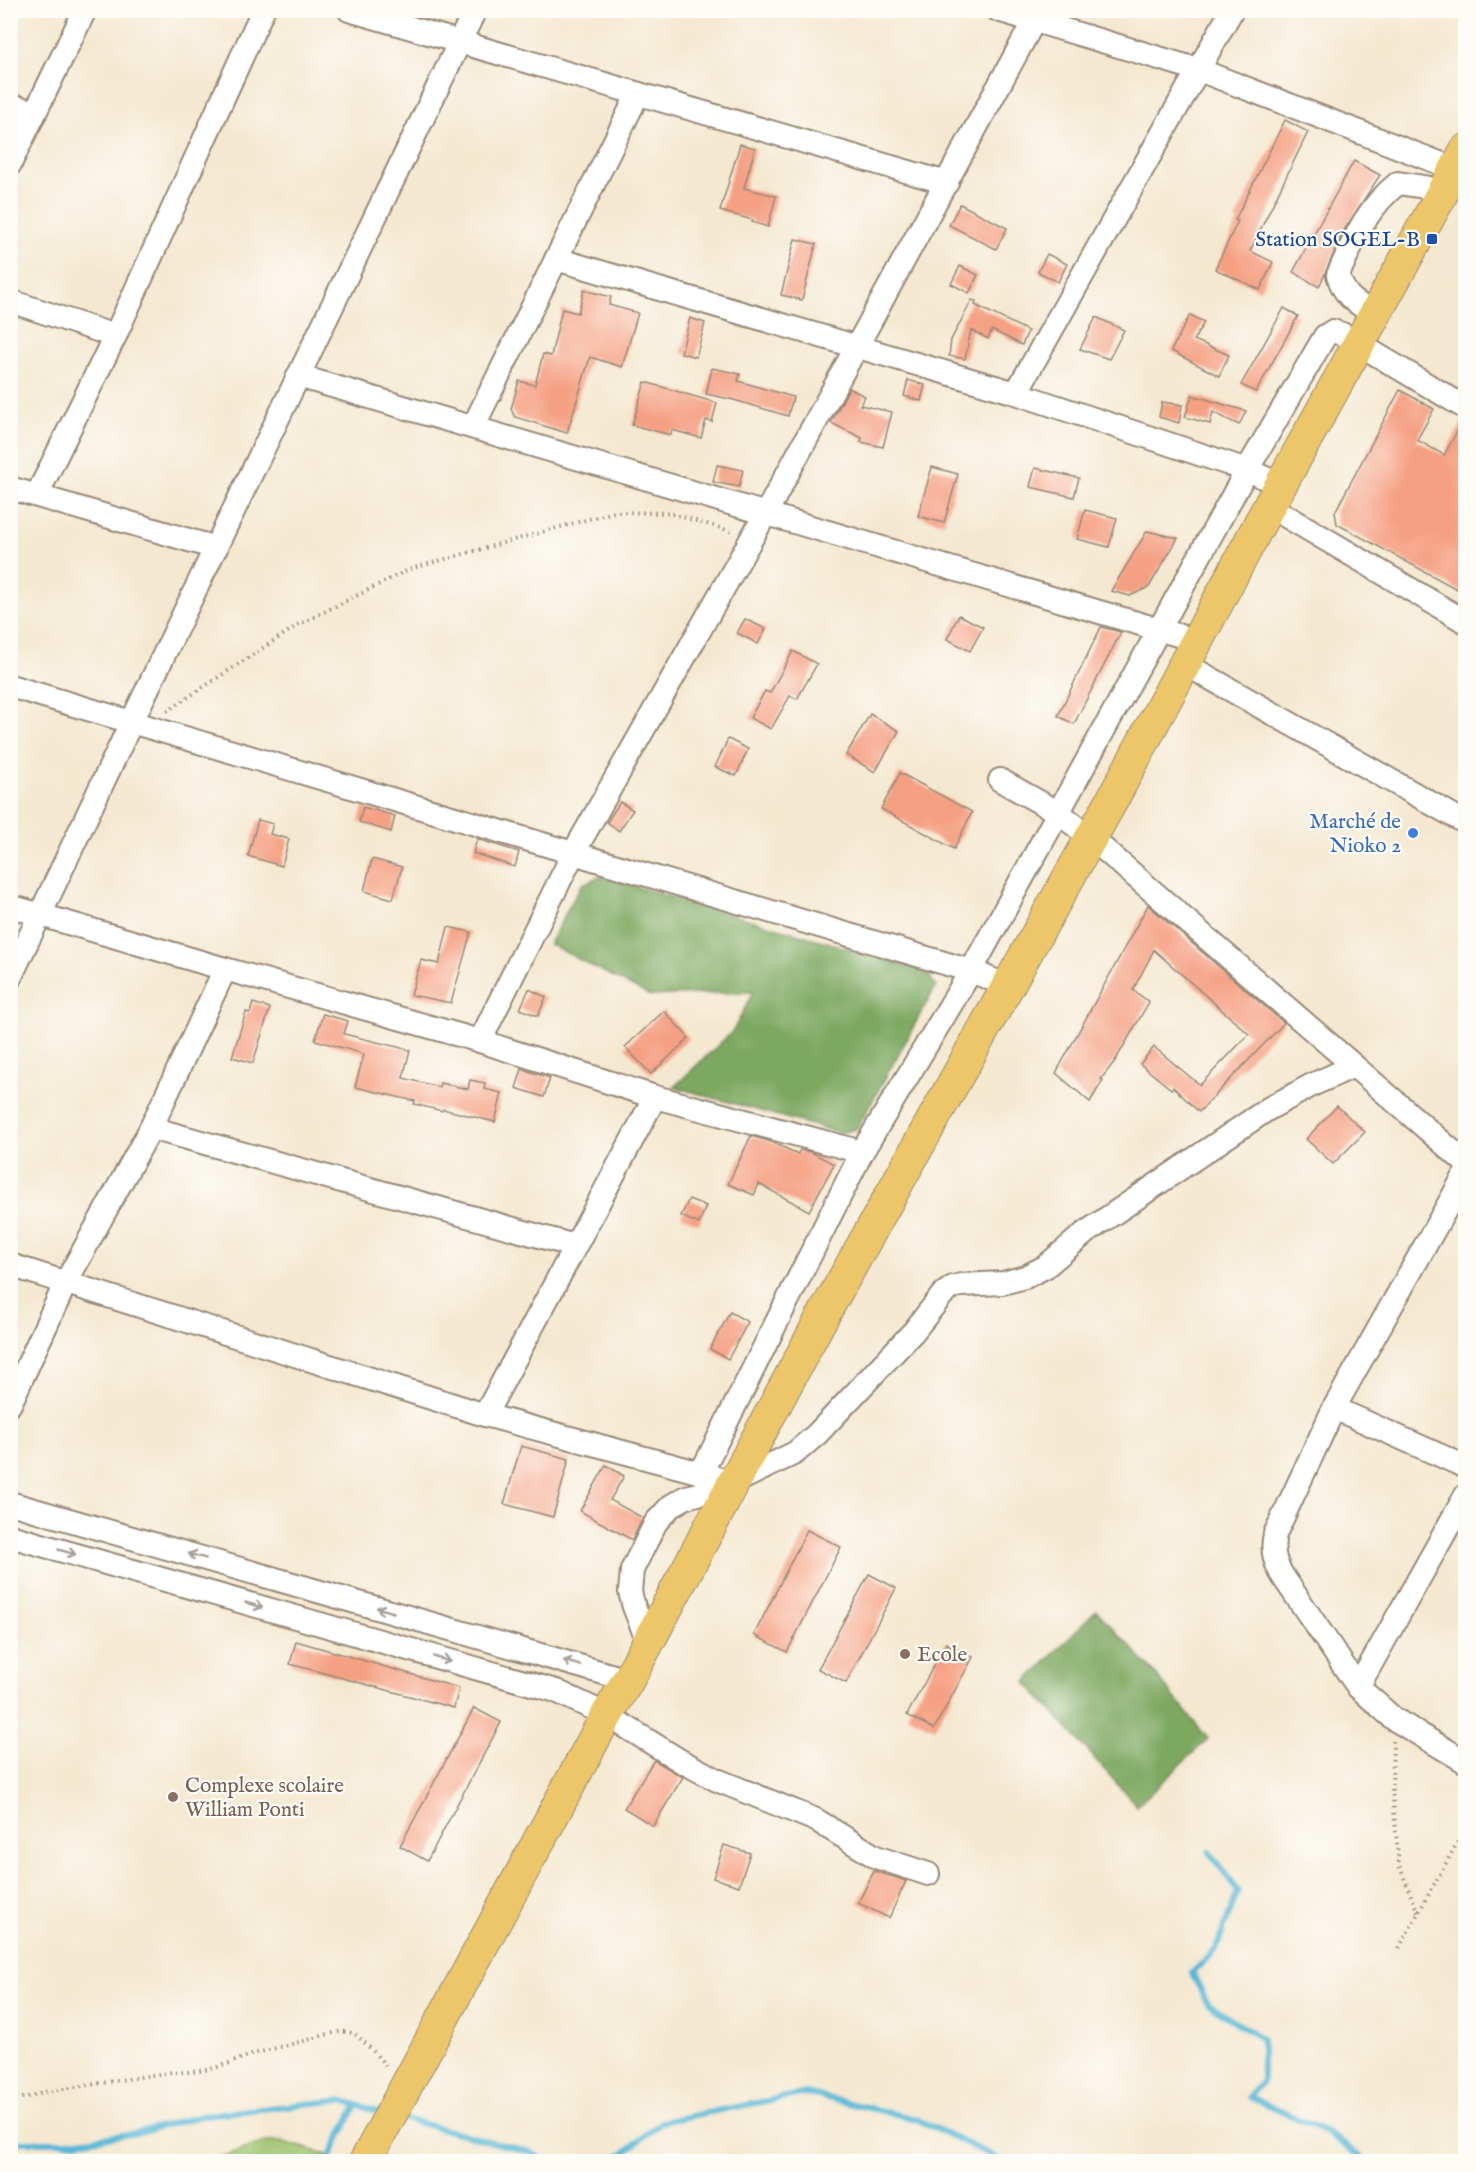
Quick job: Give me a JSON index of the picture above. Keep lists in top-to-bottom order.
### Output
{
  "places": {
    "transit": ["Station SOGEL-B"],
    "other": ["Marché de Nioko 2", "Ecole", "Complexe scolaire William Ponti"]
  }
}
